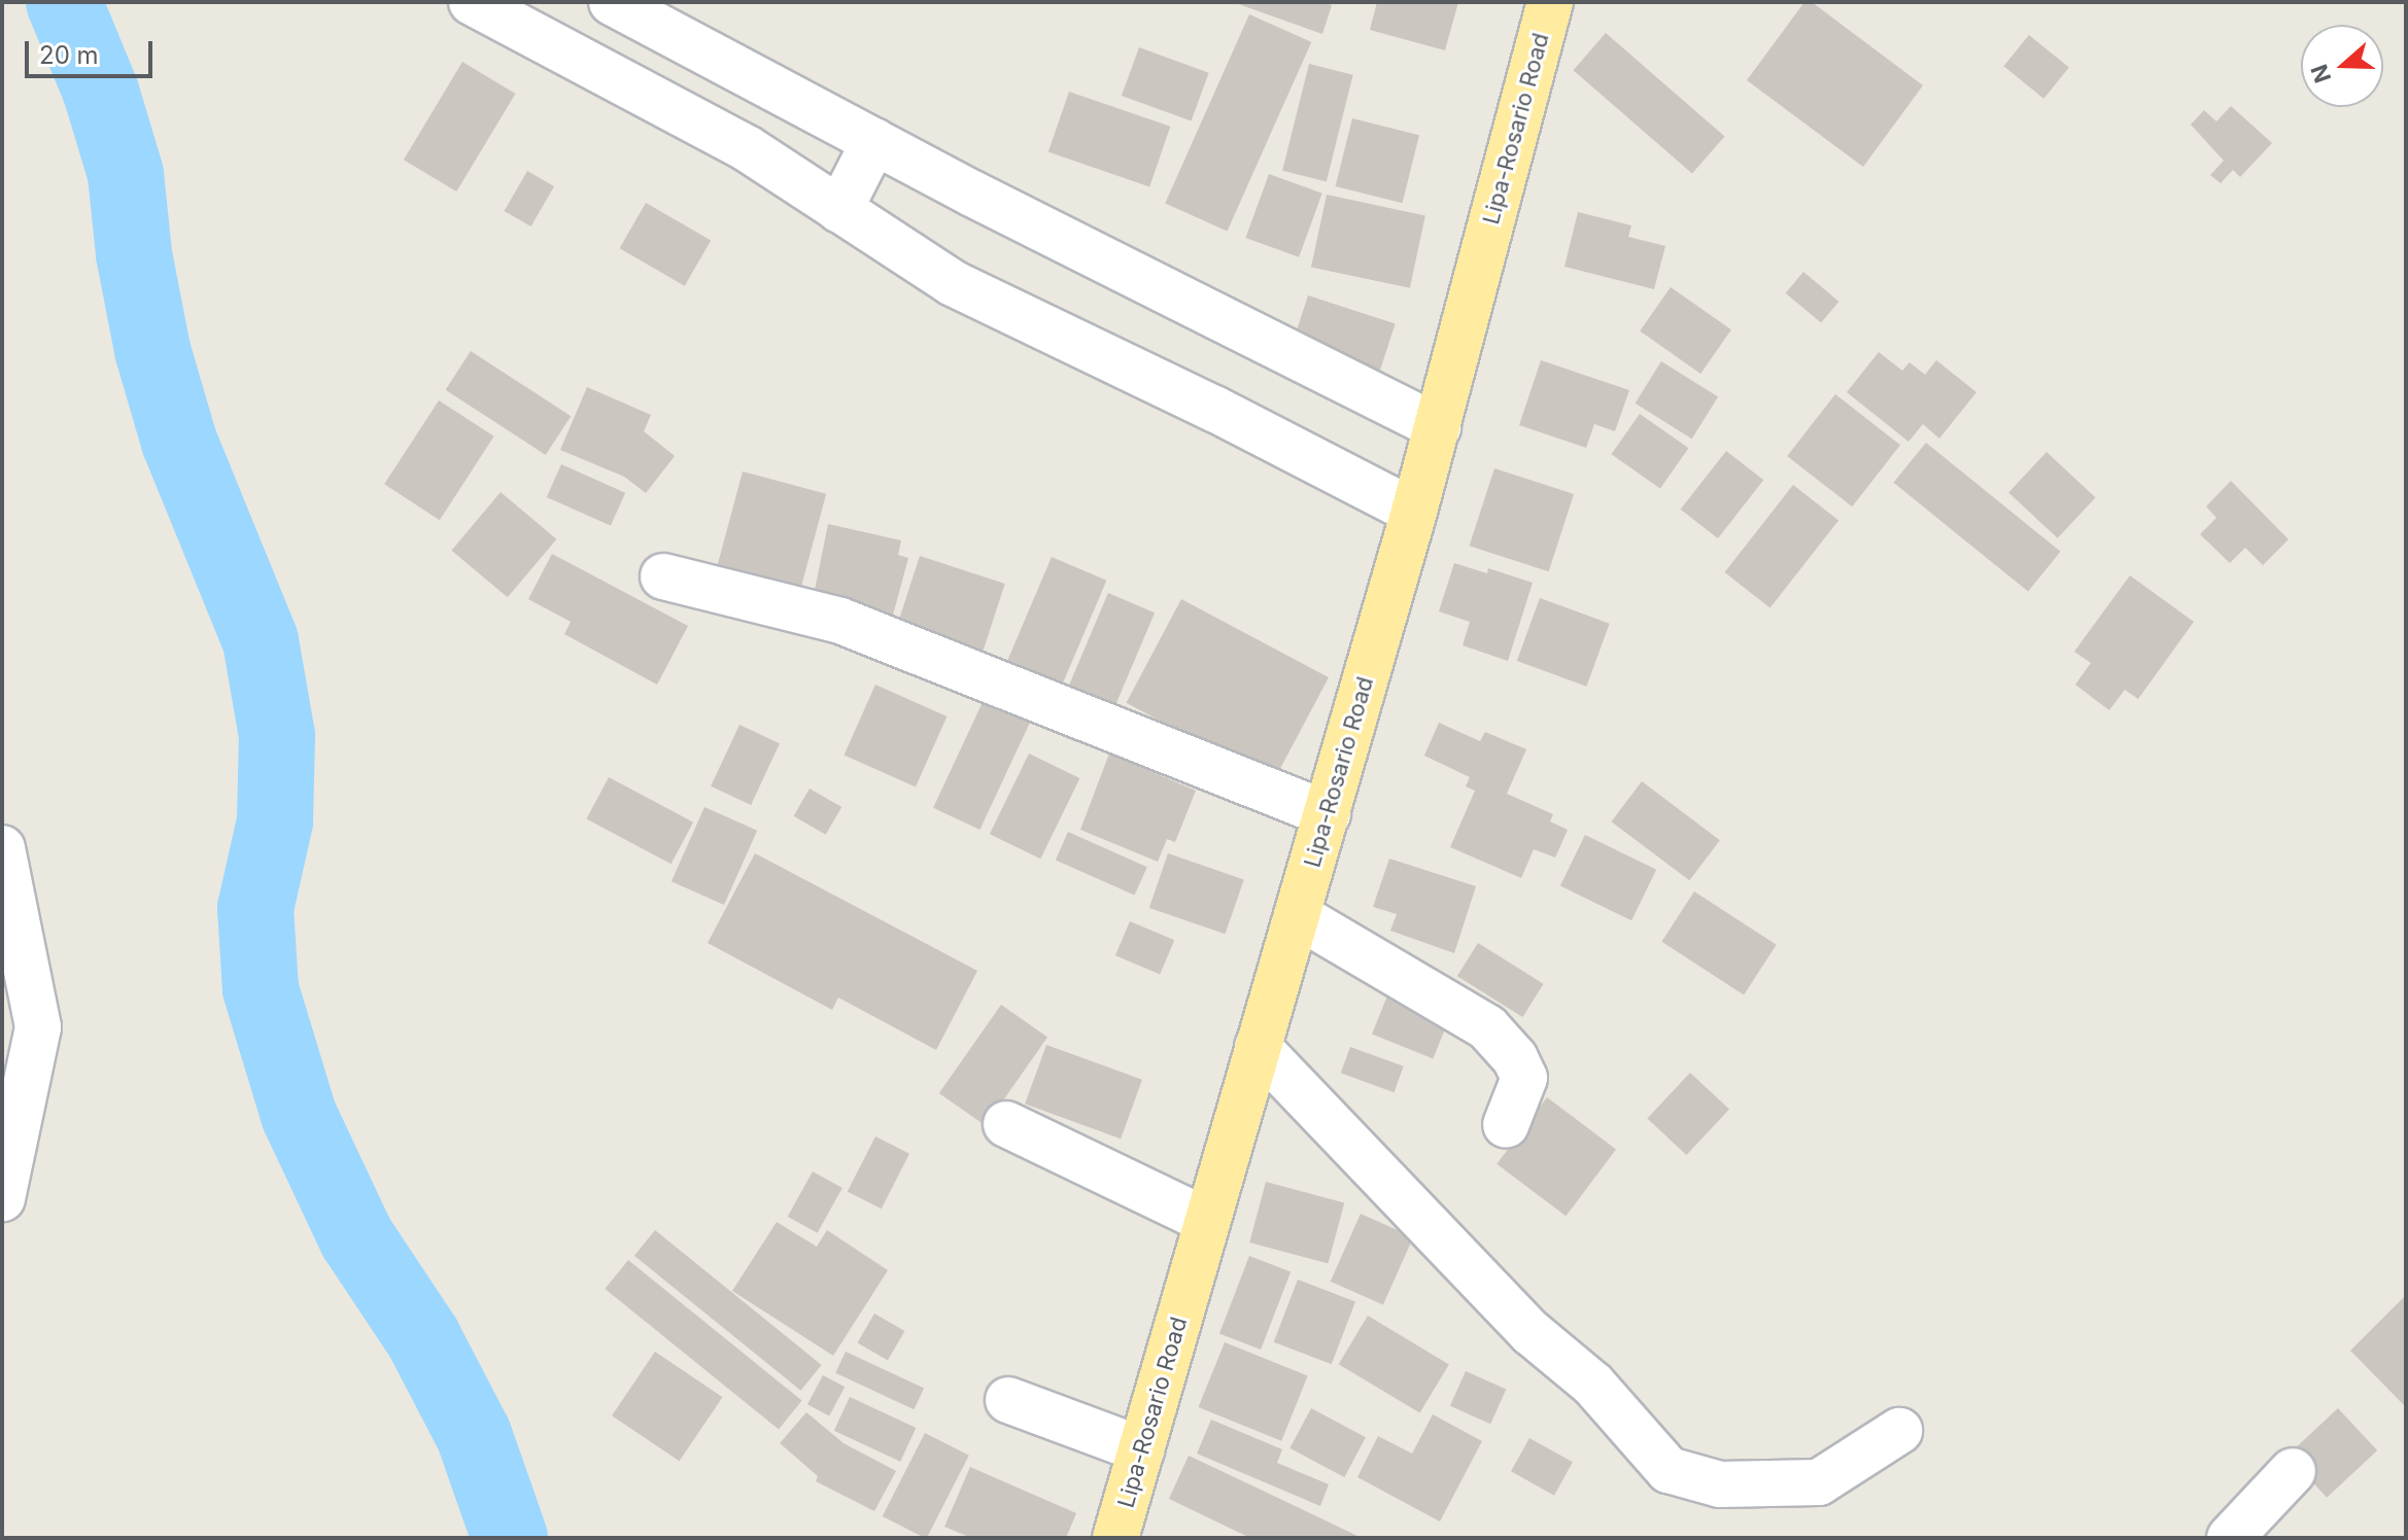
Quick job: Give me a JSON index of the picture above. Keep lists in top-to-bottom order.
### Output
{
  "streets": {
    "main road": ["Lipa-Rosario Road"]
  },
  "scale_bar": "20 m",
  "north": "left"
}
